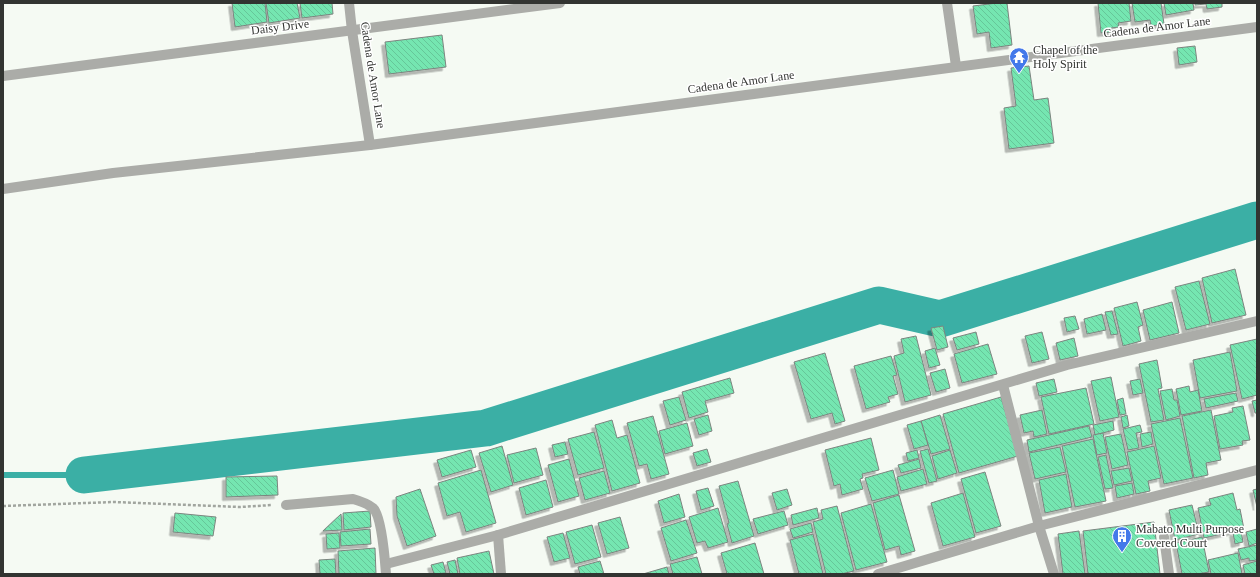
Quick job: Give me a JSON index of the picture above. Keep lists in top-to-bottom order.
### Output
{
  "streets": {
    "street": ["Daisy Drive", "Cadena de Amor Lane"]
  },
  "crossings": [
    ["Daisy Drive", "Cadena de Amor Lane"]
  ],
  "places": {
    "temple": ["Chapel of the Holy Spirit"],
    "building": ["Mabato Multi Purpose Covered Court"]
  }
}
